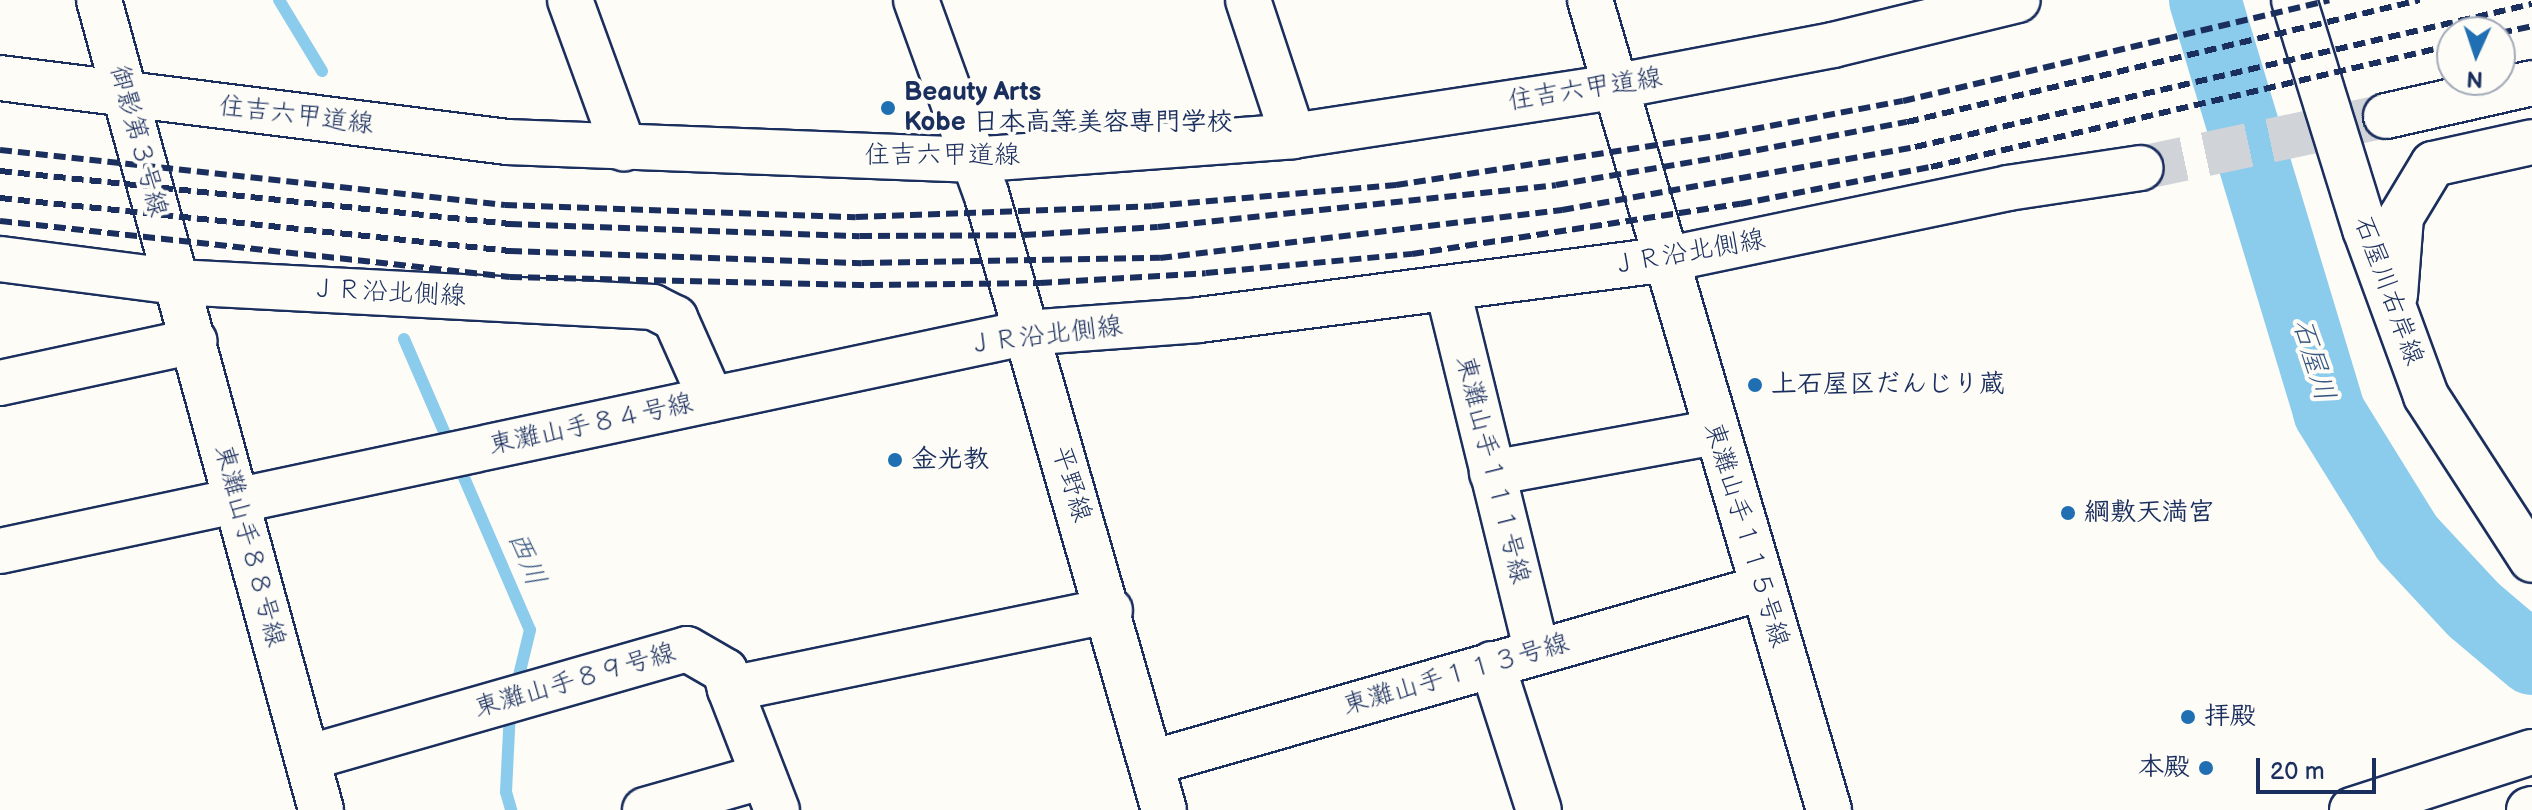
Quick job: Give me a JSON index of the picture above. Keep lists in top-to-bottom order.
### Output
{
  "streets": {
    "street": [
      "住吉六甲道線",
      "御影第３号線",
      "ＪＲ沿北側線",
      "石屋川右岸線",
      "東灘山手８４号線",
      "東灘山手１１１号線",
      "平野線",
      "東灘山手１１５号線",
      "東灘山手８８号線",
      "東灘山手１１３号線",
      "東灘山手８９号線"
    ]
  },
  "crossings": [
    ["住吉六甲道線", "御影第３号線"],
    ["住吉六甲道線", "平野線"],
    ["住吉六甲道線", "東灘山手１１５号線"],
    ["御影第３号線", "ＪＲ沿北側線"],
    ["御影第３号線", "東灘山手８８号線"],
    ["ＪＲ沿北側線", "東灘山手８４号線"],
    ["ＪＲ沿北側線", "東灘山手１１１号線"],
    ["ＪＲ沿北側線", "平野線"],
    ["ＪＲ沿北側線", "東灘山手１１５号線"],
    ["ＪＲ沿北側線", "東灘山手８８号線"],
    ["東灘山手８４号線", "東灘山手８８号線"],
    ["東灘山手１１１号線", "東灘山手１１３号線"],
    ["平野線", "東灘山手１１３号線"],
    ["東灘山手１１５号線", "東灘山手１１３号線"],
    ["東灘山手８８号線", "東灘山手８９号線"]
  ],
  "water": ["石屋川", "西川"],
  "places": [
    "Beauty Arts Kobe 日本高等美容専門学校",
    "上石屋区だんじり蔵",
    "金光教",
    "綱敷天満宮",
    "拝殿",
    "本殿"
  ],
  "scale_bar": "20 m",
  "north": "bottom"
}
